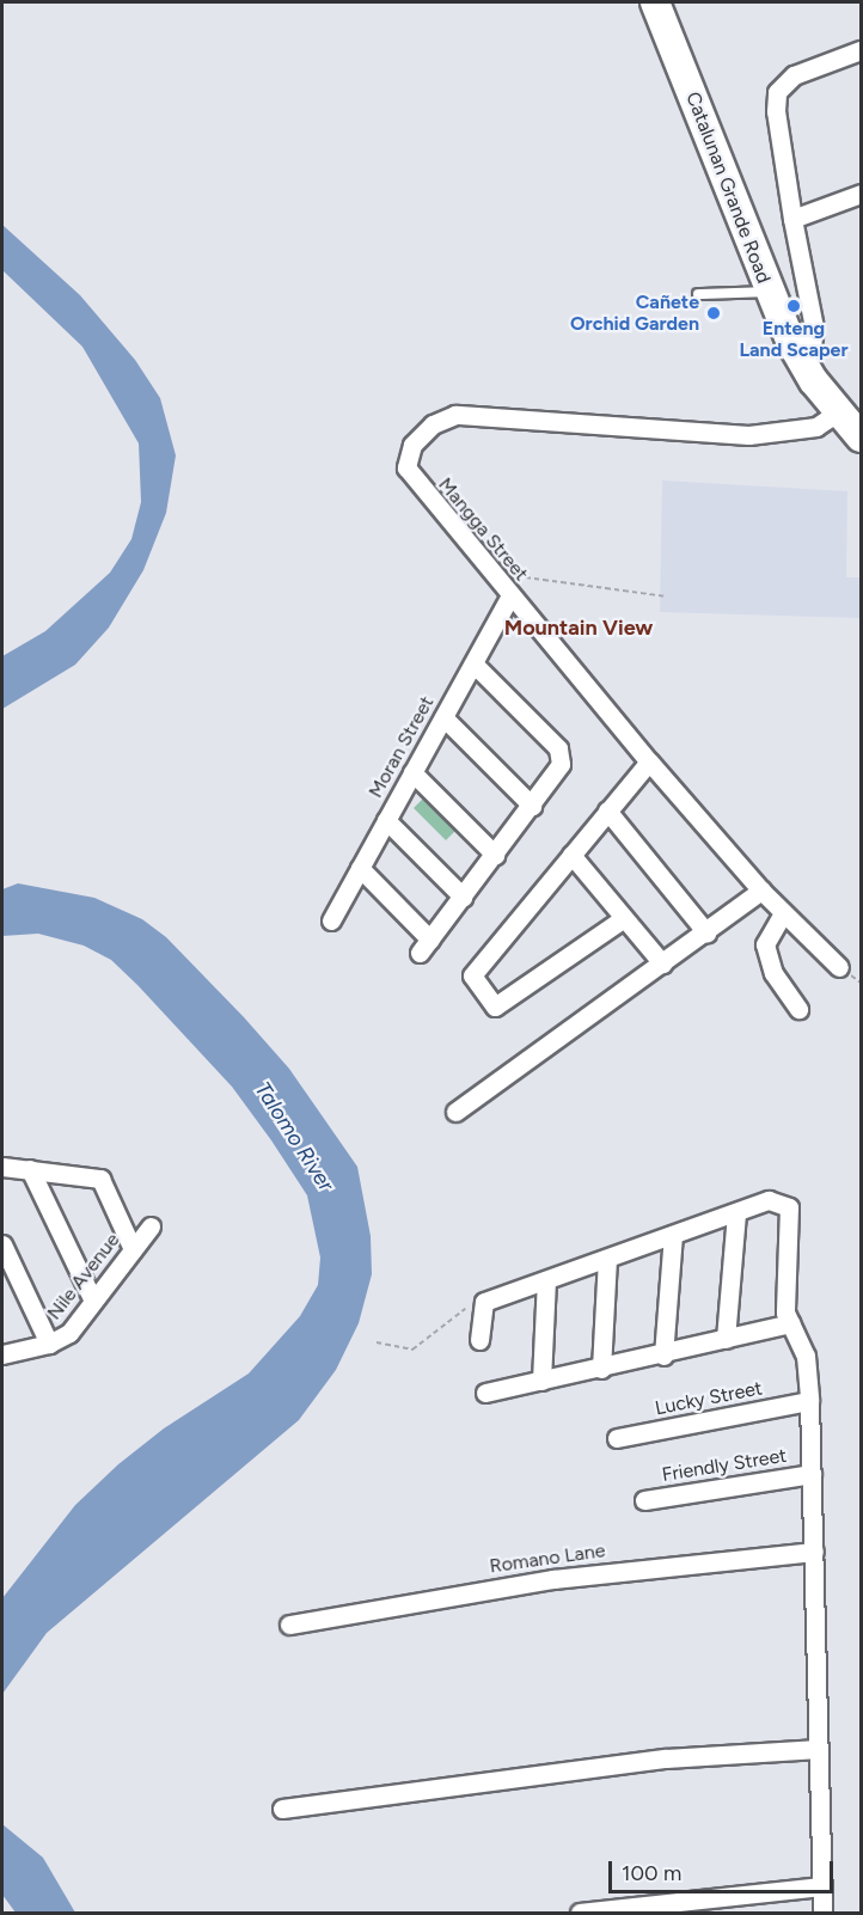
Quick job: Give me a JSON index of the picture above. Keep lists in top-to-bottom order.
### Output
{
  "streets": {
    "main road": ["Catalunan Grande Road"],
    "street": [
      "Mangga Street",
      "Moran Street",
      "Nile Avenue",
      "Lucky Street",
      "Friendly Street",
      "Romano Lane"
    ]
  },
  "crossings": [
    ["Catalunan Grande Road", "Mangga Street"],
    ["Mangga Street", "Moran Street"]
  ],
  "districts": ["Mountain View"],
  "water": ["Talomo River"],
  "places": ["Enteng Land Scaper", "Cañete Orchid Garden"],
  "scale_bar": "100 m"
}
